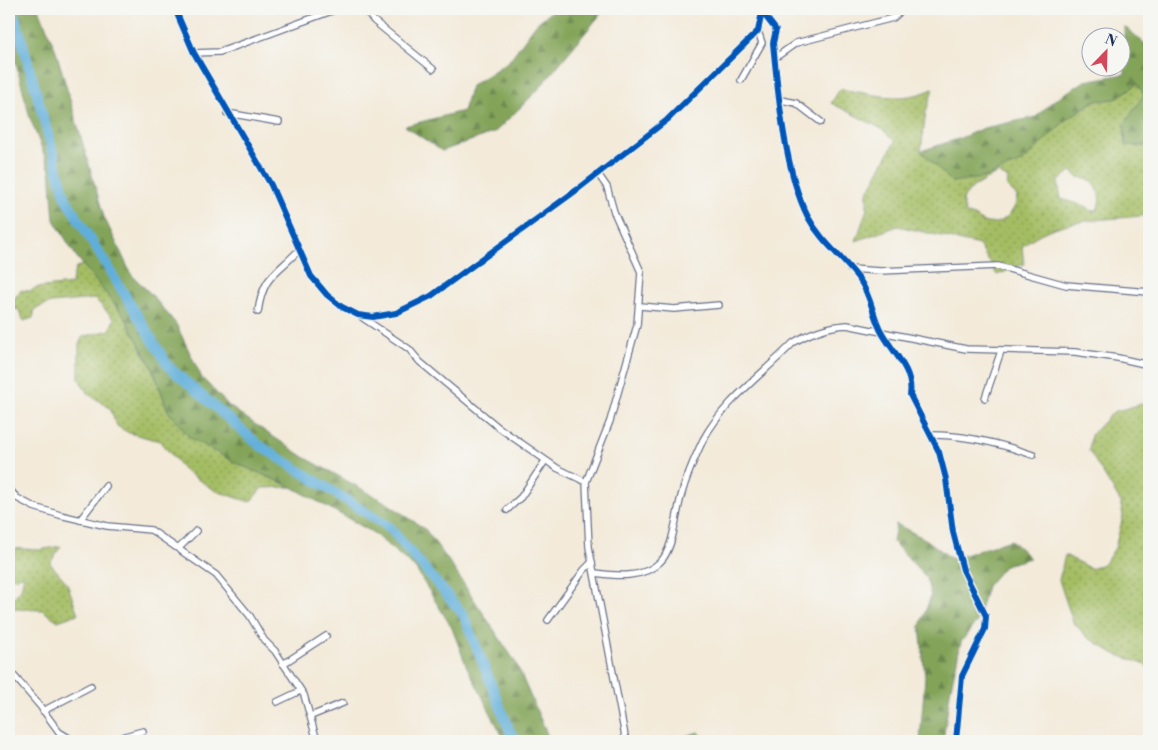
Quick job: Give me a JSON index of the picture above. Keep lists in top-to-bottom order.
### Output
{
  "north": "top right"
}
